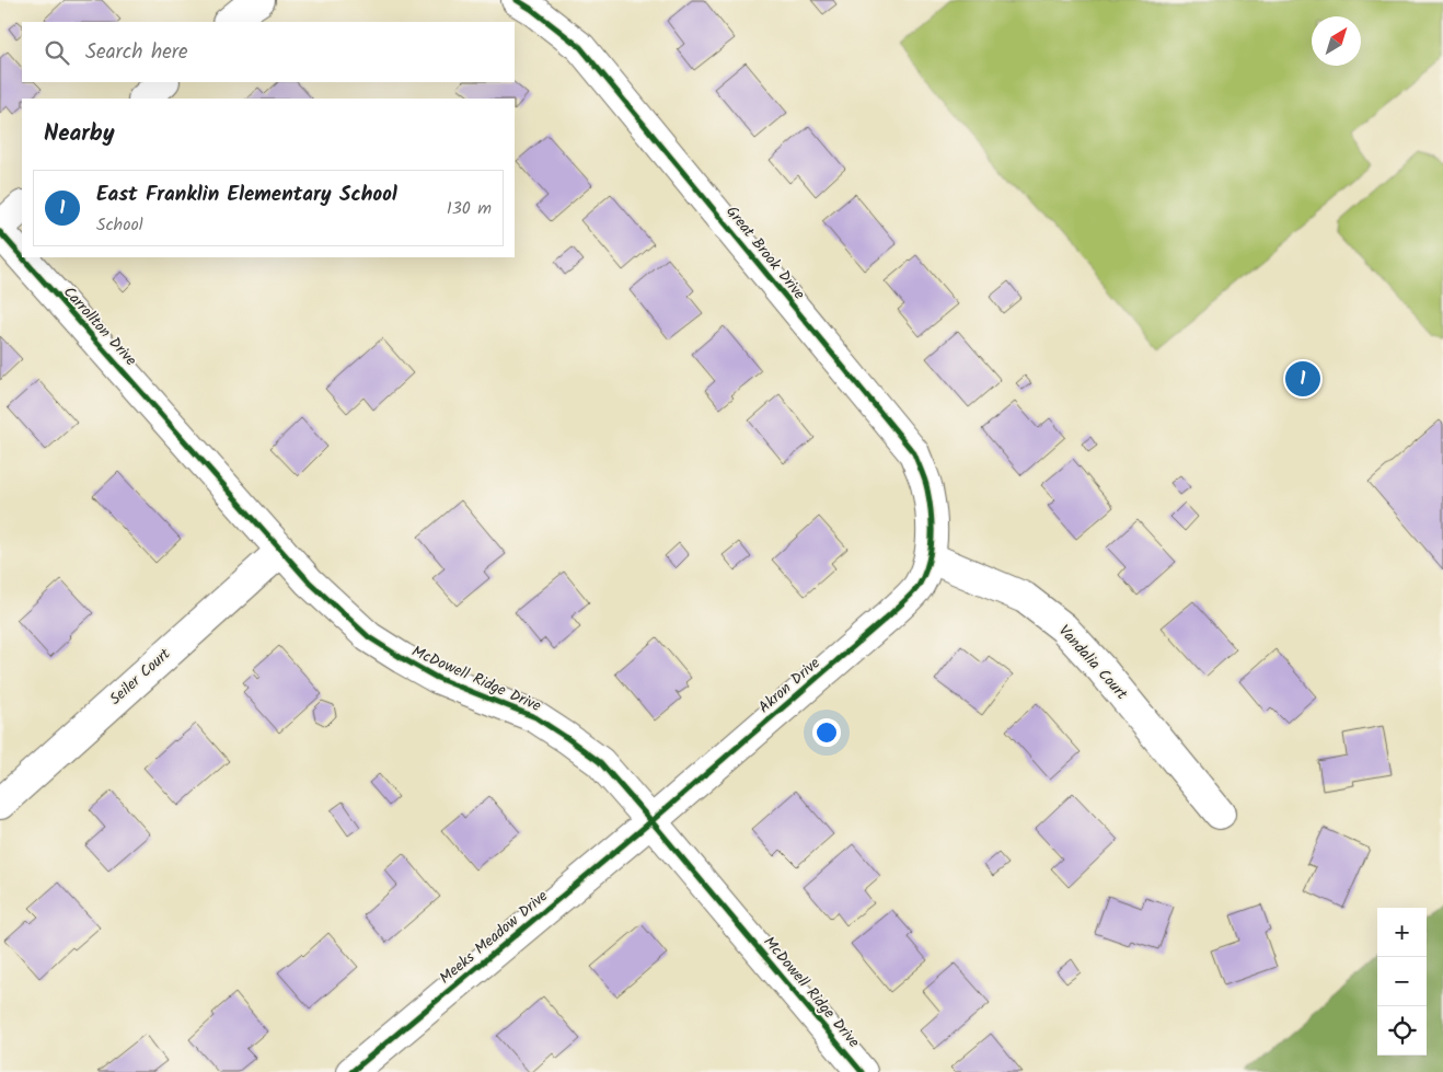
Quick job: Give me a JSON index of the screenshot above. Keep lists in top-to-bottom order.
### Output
{
  "streets": {
    "street": [
      "Great Brook Drive",
      "Carrollton Drive",
      "Vandalia Court",
      "Seiler Court",
      "McDowell Ridge Drive",
      "Akron Drive",
      "Meeks Meadow Drive"
    ]
  },
  "crossings": [
    ["Great Brook Drive", "Vandalia Court"],
    ["Great Brook Drive", "Akron Drive"],
    ["Carrollton Drive", "McDowell Ridge Drive"],
    ["Vandalia Court", "Akron Drive"],
    ["Seiler Court", "McDowell Ridge Drive"],
    ["McDowell Ridge Drive", "Akron Drive"],
    ["McDowell Ridge Drive", "Meeks Meadow Drive"],
    ["Akron Drive", "Meeks Meadow Drive"]
  ],
  "north": "top right",
  "page": {
    "search": "Search here",
    "heading": "Nearby",
    "list": [
      {
        "mark": "1",
        "name": "East Franklin Elementary School",
        "note": "School",
        "value": "130 m"
      }
    ],
    "pins": "1",
    "map_buttons": ["+", "−"]
  }
}
